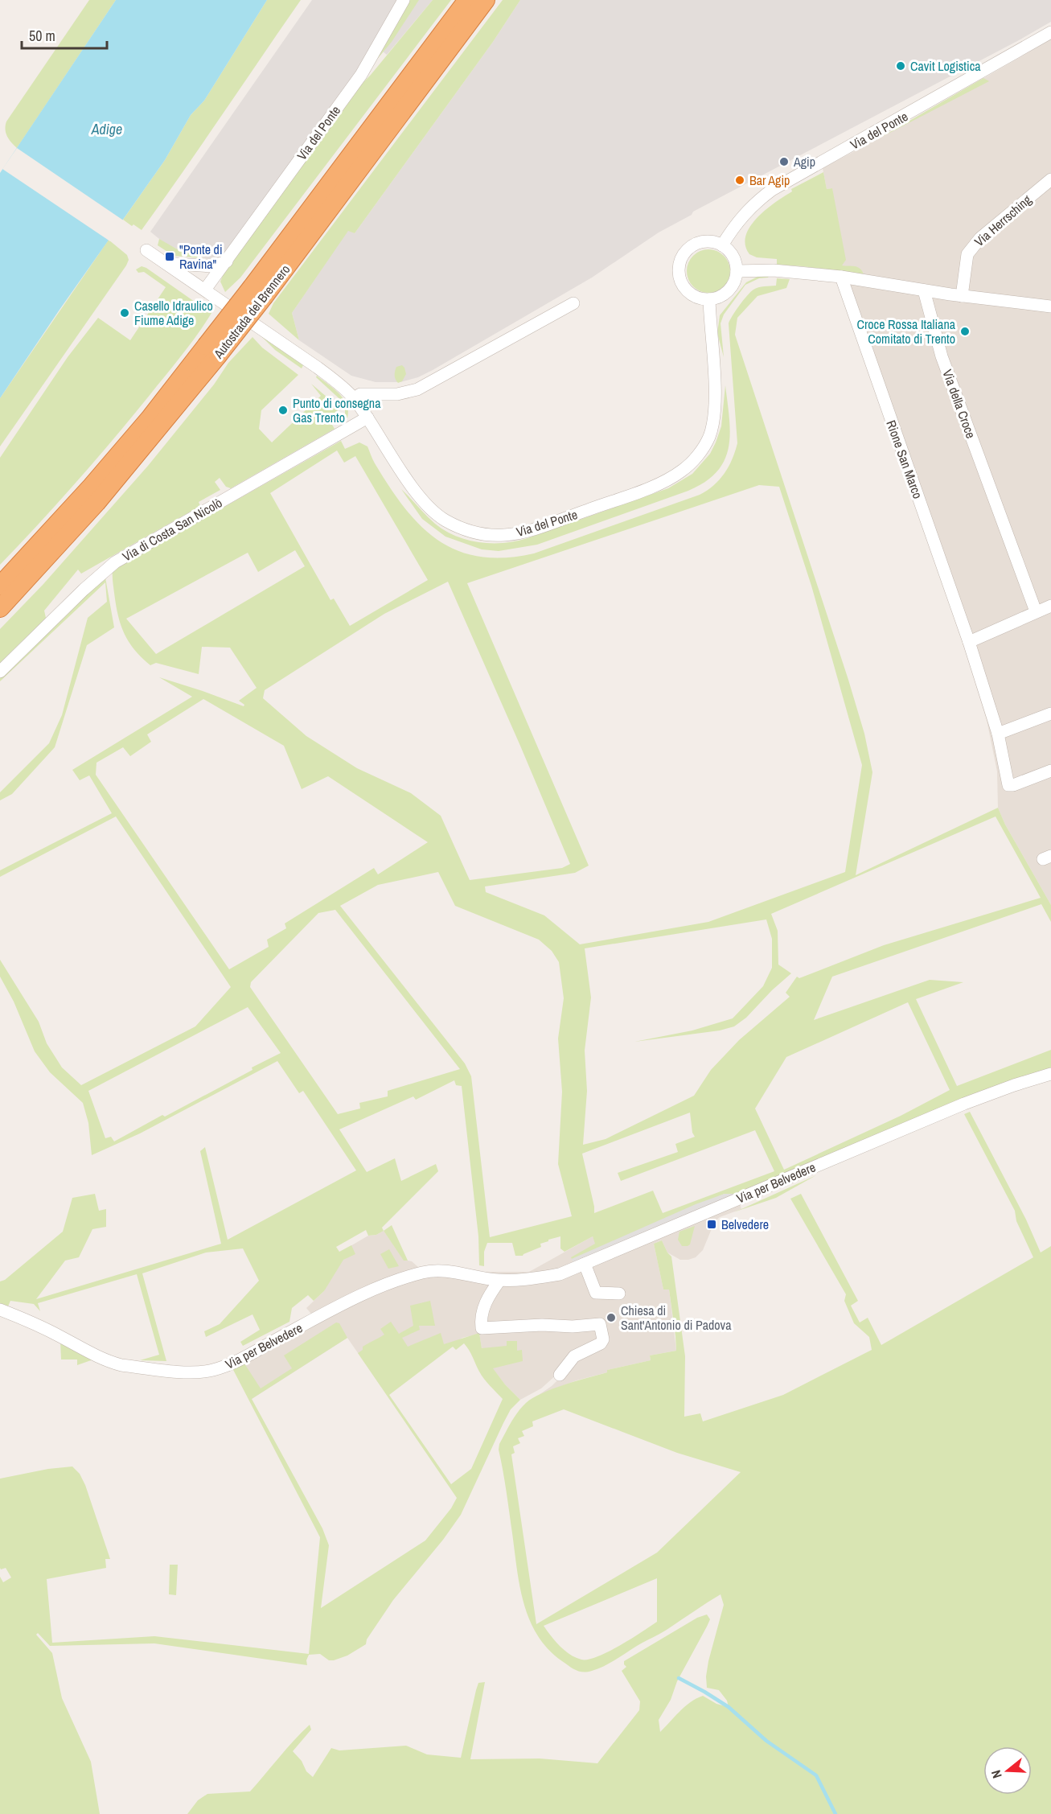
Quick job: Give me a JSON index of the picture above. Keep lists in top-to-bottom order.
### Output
{
  "streets": {
    "highway": ["Autostrada del Brennero"],
    "street": [
      "Via del Ponte",
      "Via Herrsching",
      "Via della Croce",
      "Rione San Marco",
      "Via di Costa San Nicolò",
      "Via per Belvedere"
    ]
  },
  "crossings": [
    ["Via del Ponte", "Via di Costa San Nicolò"]
  ],
  "water": ["Adige"],
  "places": {
    "other": [
      "Cavit Logistica",
      "Agip",
      "Bar Agip",
      "Casello Idraulico Fiume Adige",
      "Croce Rossa Italiana Comitato di Trento",
      "Punto di consegna Gas Trento",
      "Chiesa di Sant'Antonio di Padova"
    ],
    "transit": ["\"Ponte di Ravina\"", "Belvedere"]
  },
  "scale_bar": "50 m",
  "north": "left"
}
